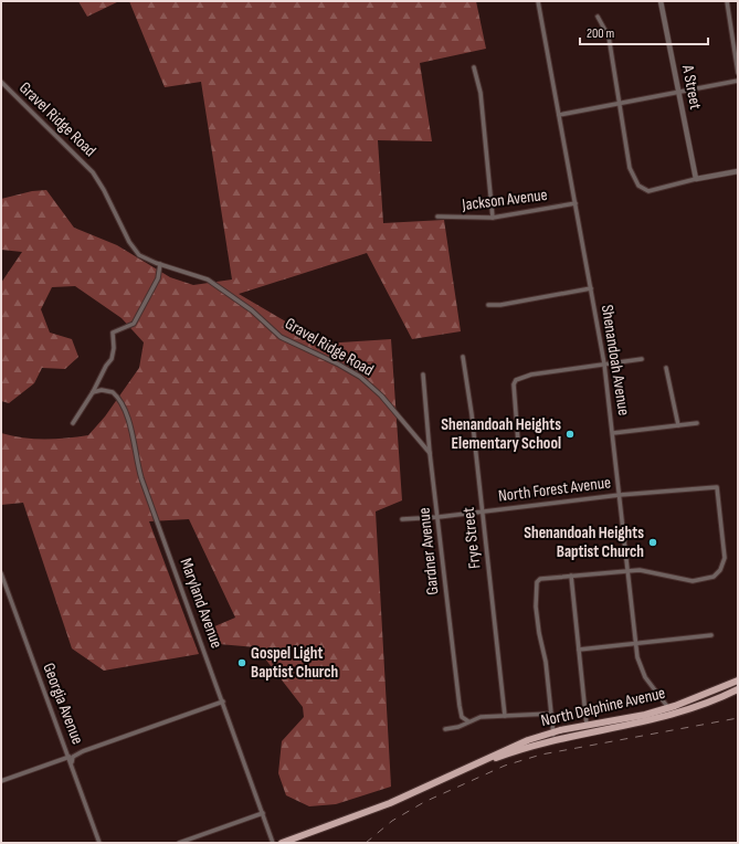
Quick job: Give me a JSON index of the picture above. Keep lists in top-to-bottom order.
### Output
{
  "streets": {
    "main road": ["North Delphine Avenue"],
    "street": [
      "A Street",
      "Gravel Ridge Road",
      "Jackson Avenue",
      "Shenandoah Avenue",
      "North Forest Avenue",
      "Frye Street",
      "Gardner Avenue",
      "Maryland Avenue",
      "Georgia Avenue"
    ]
  },
  "crossings": [
    ["Gravel Ridge Road", "Gardner Avenue"],
    ["Jackson Avenue", "Shenandoah Avenue"],
    ["Shenandoah Avenue", "North Forest Avenue"],
    ["Shenandoah Avenue", "North Delphine Avenue"],
    ["North Forest Avenue", "Frye Street"],
    ["North Forest Avenue", "Gardner Avenue"]
  ],
  "places": ["Shenandoah Heights Elementary School", "Shenandoah Heights Baptist Church", "Gospel Light Baptist Church"],
  "scale_bar": "200 m"
}
